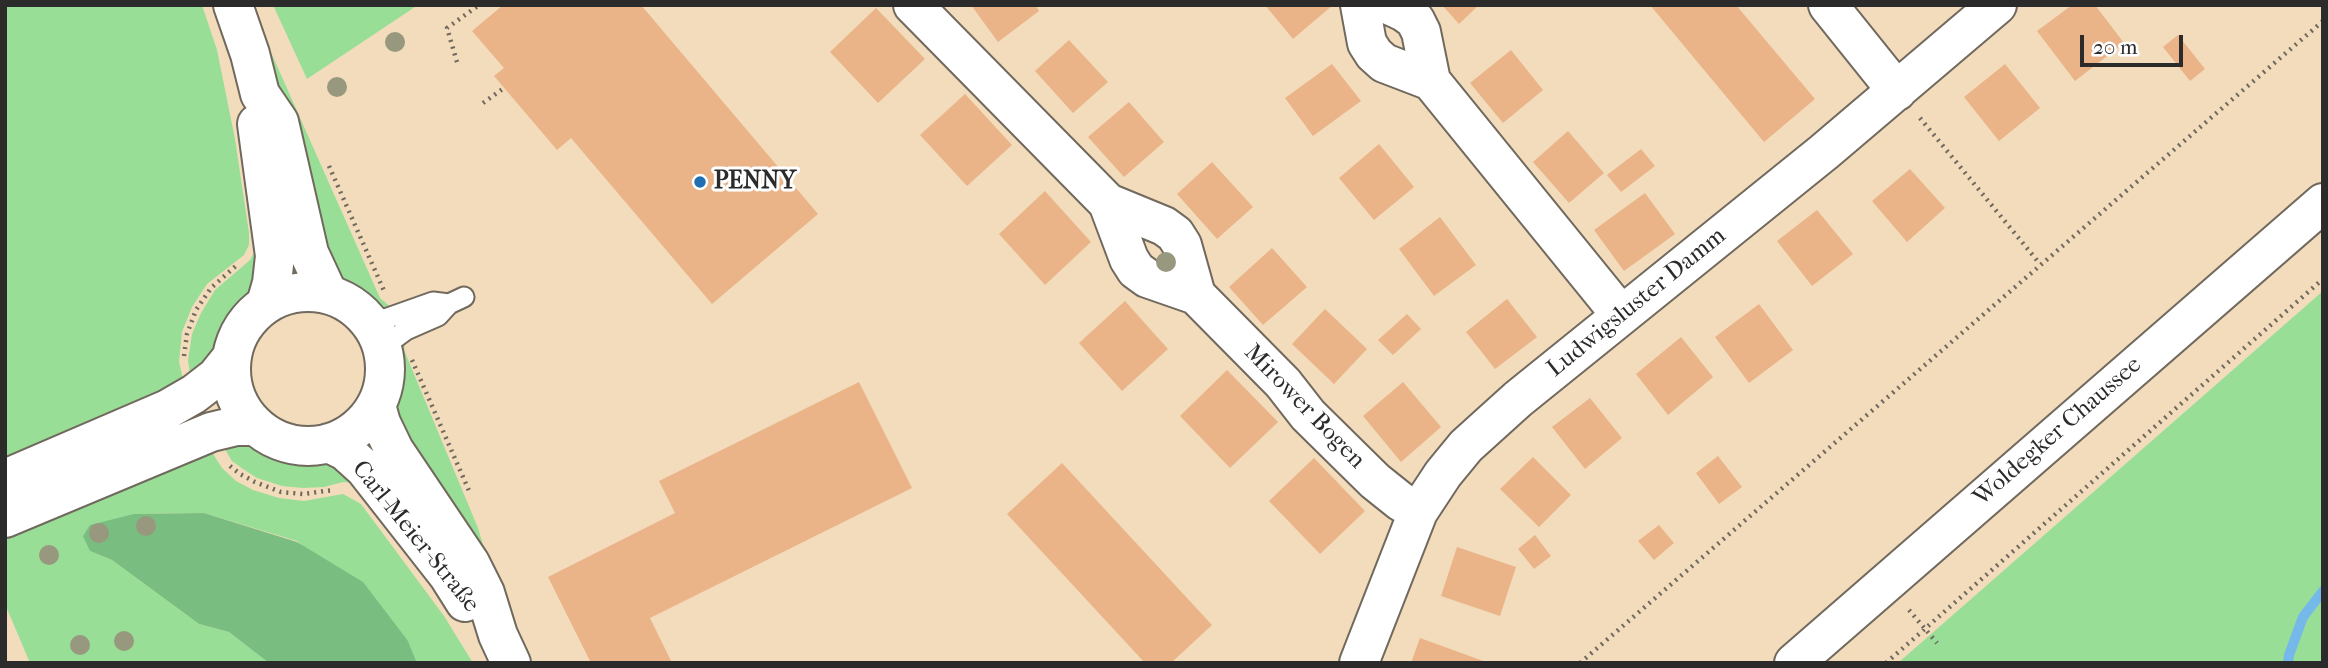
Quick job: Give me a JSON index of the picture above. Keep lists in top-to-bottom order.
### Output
{
  "streets": {
    "street": [
      "Ludwigsluster Damm",
      "Mirower Bogen",
      "Woldegker Chaussee",
      "Carl-Meier-Straße"
    ]
  },
  "crossings": [
    ["Ludwigsluster Damm", "Mirower Bogen"]
  ],
  "places": ["PENNY"],
  "scale_bar": "20 m"
}
